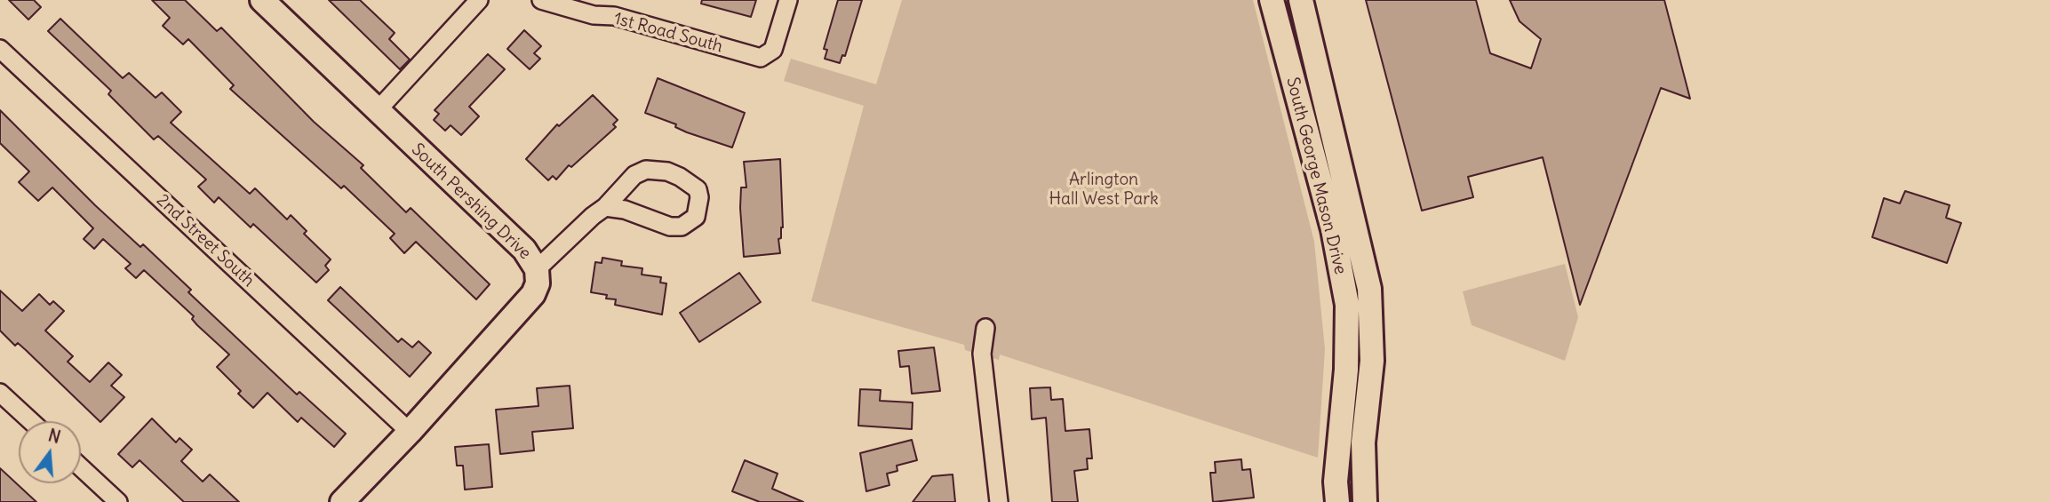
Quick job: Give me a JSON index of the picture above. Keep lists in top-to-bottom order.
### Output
{
  "streets": {
    "main road": ["South George Mason Drive", "South Pershing Drive"],
    "street": ["1st Road South", "2nd Street South"]
  },
  "crossings": [
    ["South Pershing Drive", "2nd Street South"]
  ],
  "parks": ["Arlington Hall West Park"],
  "north": "top"
}
